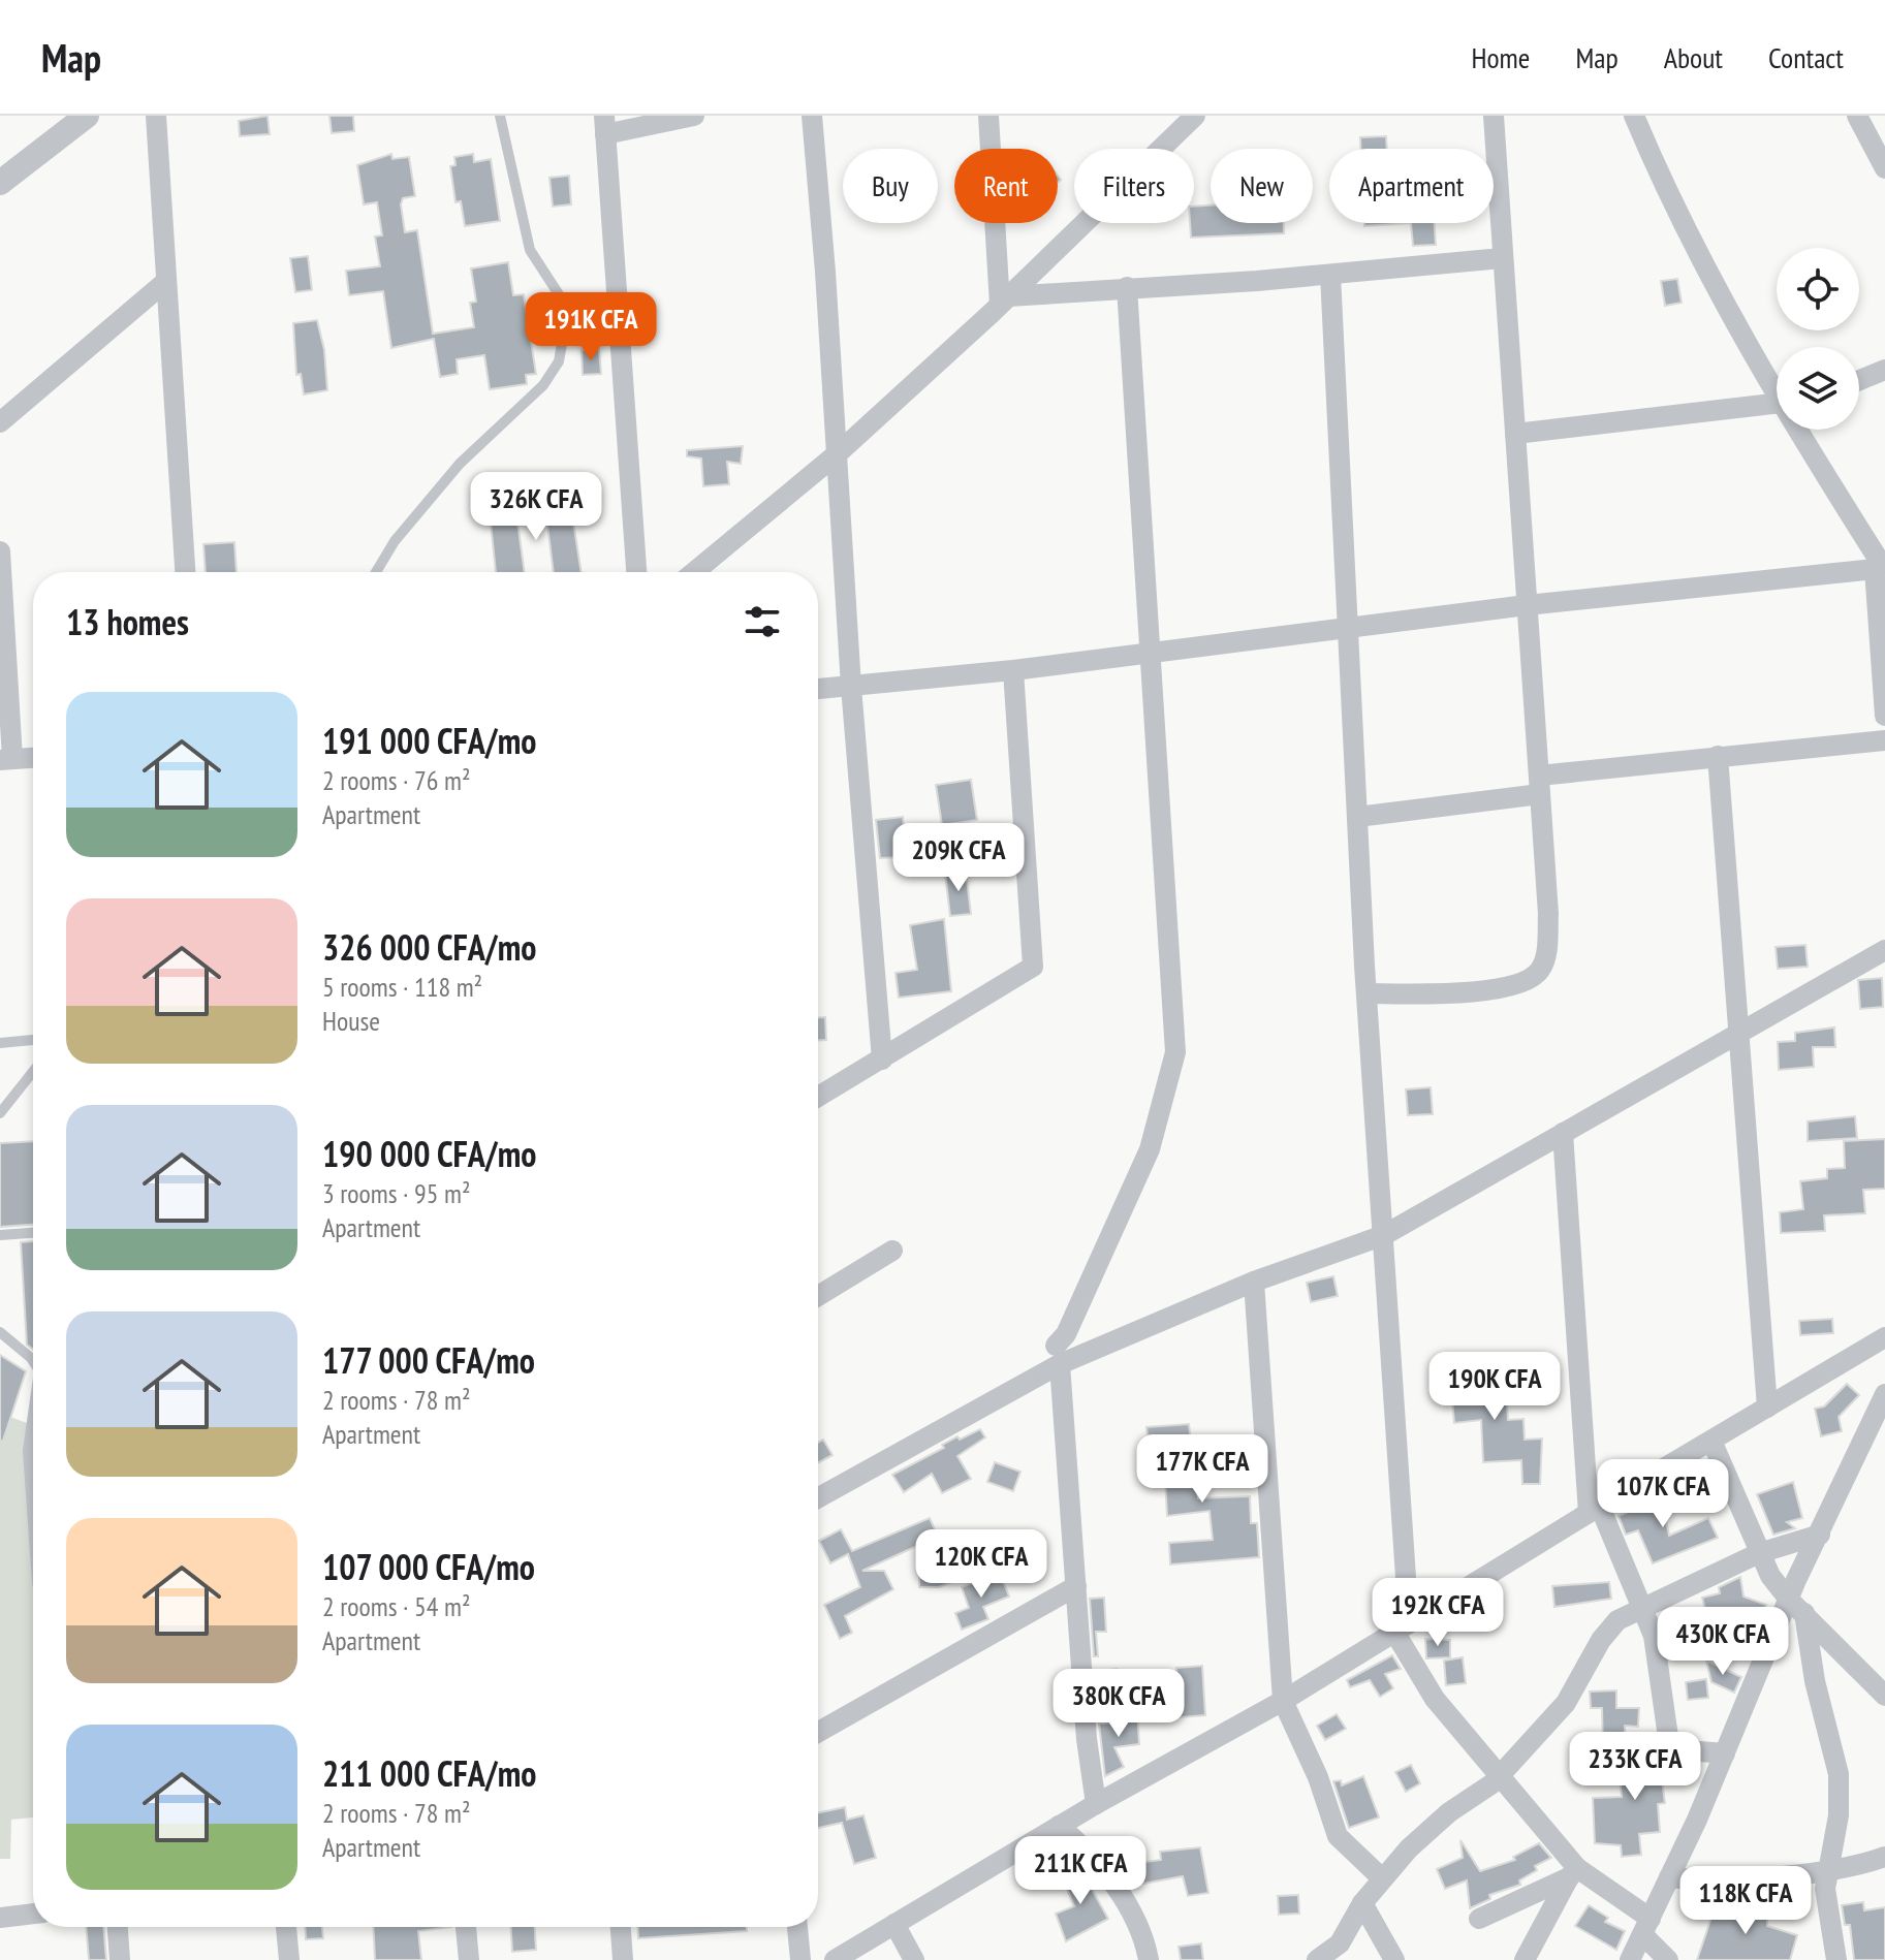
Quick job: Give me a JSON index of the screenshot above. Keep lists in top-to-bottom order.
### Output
{
  "page": {
    "header": "Map",
    "nav": [
      "Home",
      "Map",
      "About",
      "Contact"
    ],
    "chip": [
      "Buy",
      "Rent",
      "Filters",
      "New",
      "Apartment"
    ],
    "price": [
      "191K CFA",
      "326K CFA",
      "209K CFA",
      "190K CFA",
      "177K CFA",
      "107K CFA",
      "120K CFA",
      "192K CFA",
      "430K CFA",
      "380K CFA",
      "233K CFA",
      "211K CFA",
      "118K CFA"
    ],
    "heading": "13 homes",
    "list": [
      {
        "name": "191 000 CFA/mo",
        "note": "2 rooms · 76 m² · Apartment"
      },
      {
        "name": "326 000 CFA/mo",
        "note": "5 rooms · 118 m² · House"
      },
      {
        "name": "190 000 CFA/mo",
        "note": "3 rooms · 95 m² · Apartment"
      },
      {
        "name": "177 000 CFA/mo",
        "note": "2 rooms · 78 m² · Apartment"
      },
      {
        "name": "107 000 CFA/mo",
        "note": "2 rooms · 54 m² · Apartment"
      },
      {
        "name": "211 000 CFA/mo",
        "note": "2 rooms · 78 m² · Apartment"
      }
    ]
  }
}
